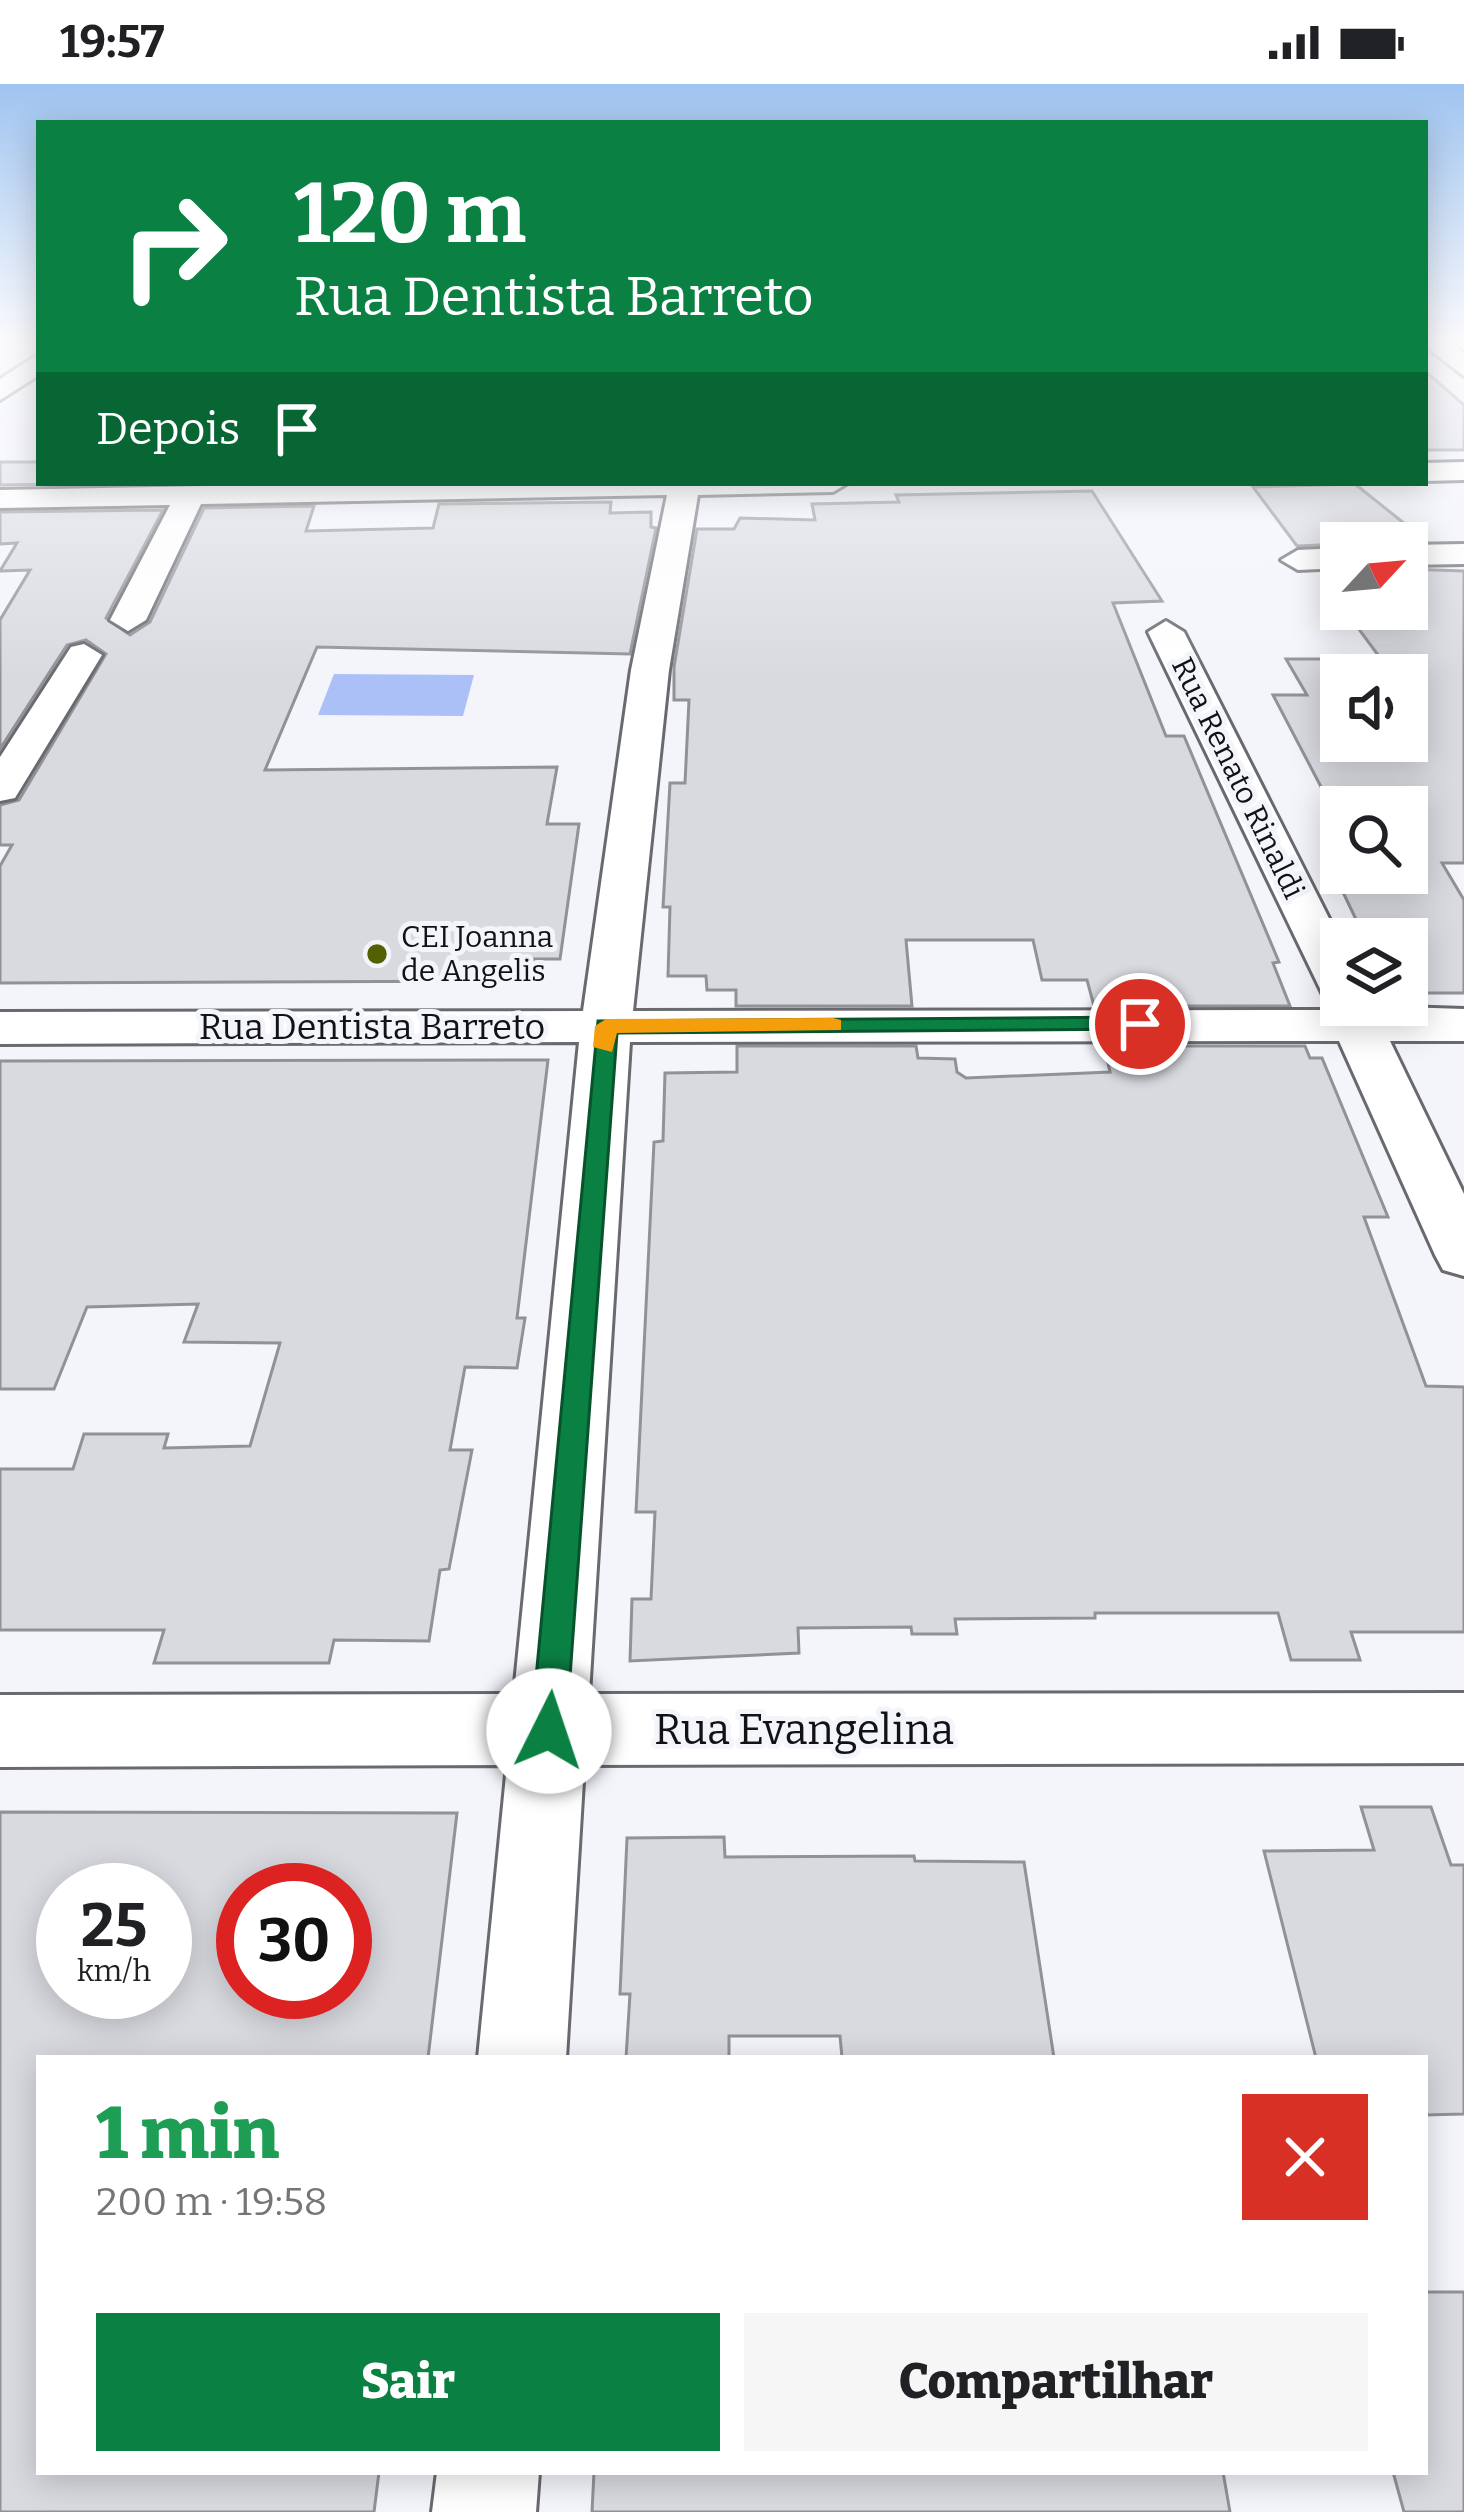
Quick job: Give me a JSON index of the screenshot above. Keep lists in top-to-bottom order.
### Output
{
  "streets": {
    "street": ["Rua Renato Rinaldi", "Rua Dentista Barreto", "Rua Evangelina"]
  },
  "places": ["CEI Joanna de Angelis"],
  "north": "top right",
  "page": {
    "status": "19:57",
    "turn": ["120 m", "Rua Dentista Barreto"],
    "then": "Depois",
    "speed": "25 km/h",
    "limit": "30",
    "heading": ["1 min", "200 m · 19:58"],
    "buttons": ["Sair", "Compartilhar"]
  }
}
